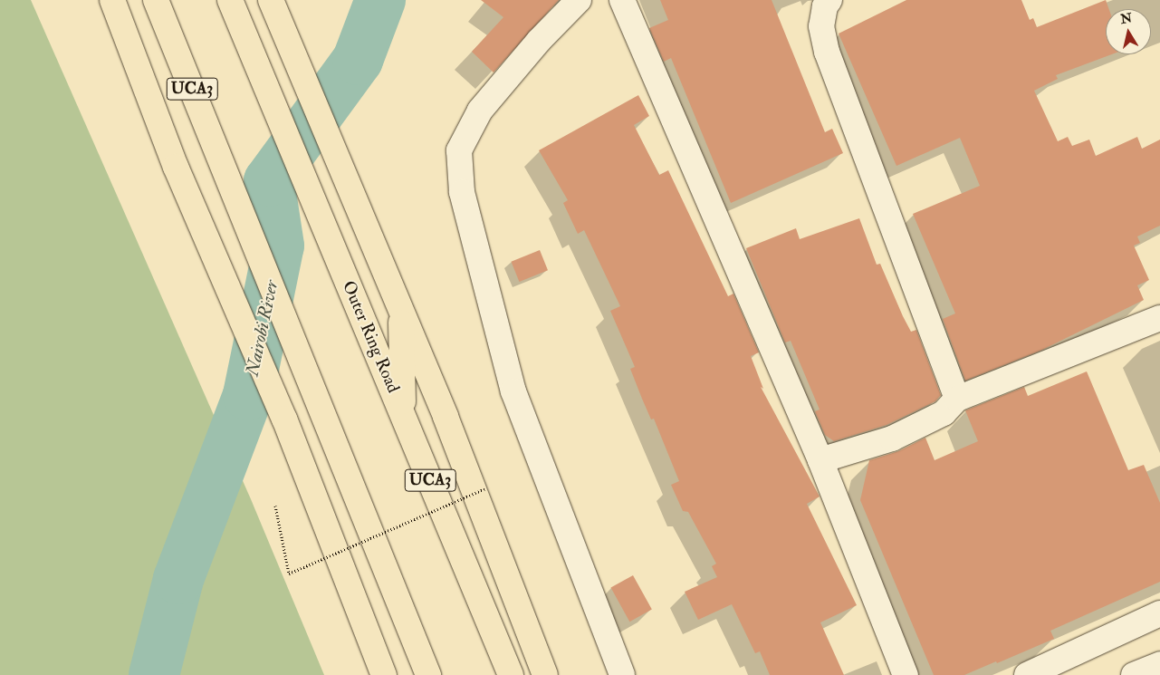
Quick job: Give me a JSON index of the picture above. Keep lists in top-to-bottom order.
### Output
{
  "streets": {
    "main road": ["UCA3", "Outer Ring Road"]
  },
  "water": ["Nairobi River"],
  "north": "top"
}
